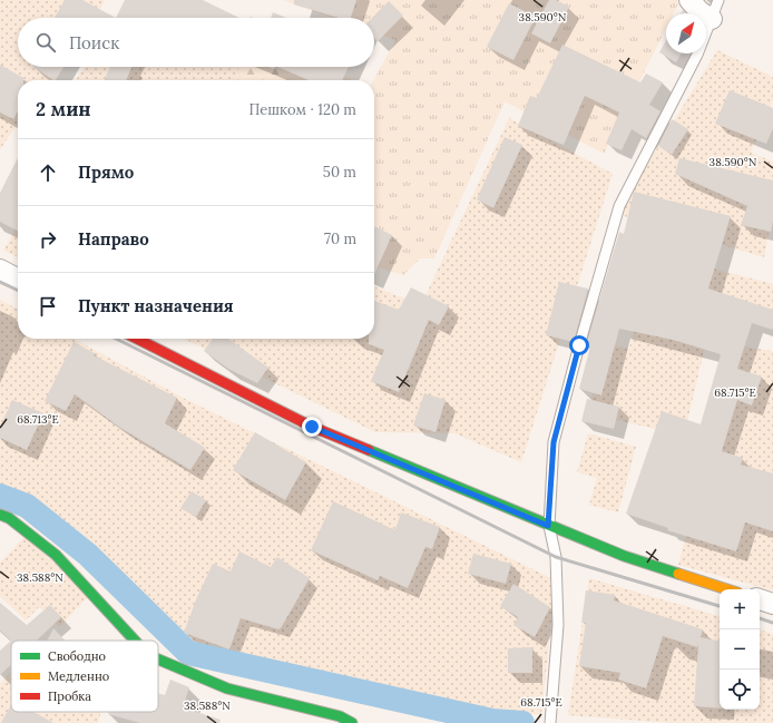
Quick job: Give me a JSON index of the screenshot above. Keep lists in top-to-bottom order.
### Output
{
  "legend": ["Свободно", "Медленно", "Пробка"],
  "north": "top right",
  "page": {
    "search": "Поиск",
    "heading": ["2 мин", "Пешком · 120 m"],
    "list": [
      ["Прямо", "50 m"],
      ["Направо", "70 m"],
      "Пункт назначения"
    ],
    "map_buttons": ["+", "−"]
  },
  "coordinates": [
    "38.590°N",
    "68.715°E",
    "68.713°E",
    "38.588°N"
  ]
}
